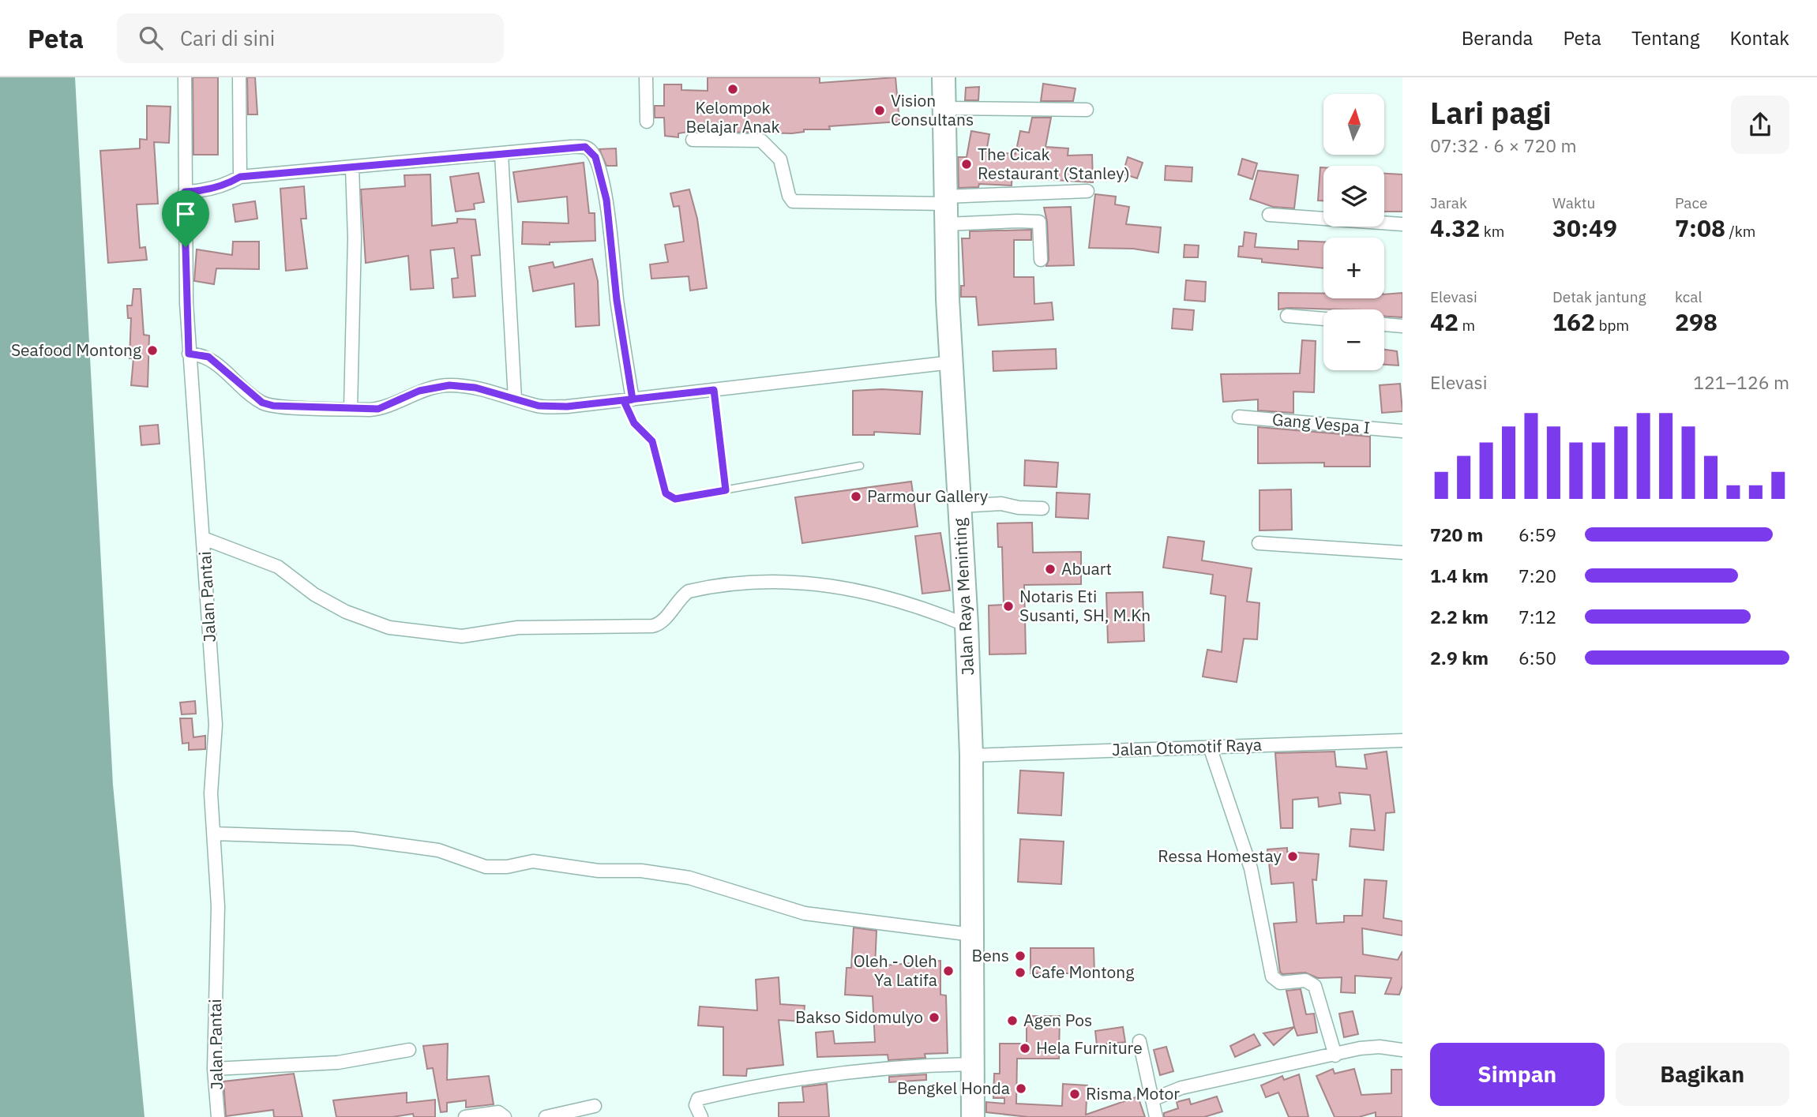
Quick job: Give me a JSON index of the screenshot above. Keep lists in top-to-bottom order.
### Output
{
  "streets": {
    "highway": ["Jalan Raya Meninting"],
    "street": ["Gang Vespa I", "Jalan Pantai", "Jalan Otomotif Raya"]
  },
  "crossings": [
    ["Jalan Raya Meninting", "Jalan Otomotif Raya"]
  ],
  "places": [
    "Kelompok Belajar Anak",
    "Vision Consultans",
    "The Cicak Restaurant (Stanley)",
    "Seafood Montong",
    "Parmour Gallery",
    "Abuart",
    "Notaris Eti Susanti, SH, M.Kn",
    "Ressa Homestay",
    "Bens",
    "Oleh - Oleh Ya Latifa",
    "Cafe Montong",
    "Bakso Sidomulyo",
    "Agen Pos",
    "Hela Furniture",
    "Bengkel Honda",
    "Risma Motor"
  ],
  "north": "top",
  "page": {
    "header": "Peta",
    "search": "Cari di sini",
    "nav": [
      "Beranda",
      "Peta",
      "Tentang",
      "Kontak"
    ],
    "heading": ["Lari pagi", "07:32 · 6 × 720 m"],
    "map_buttons": ["+", "−"],
    "stats": [
      ["Jarak", "4.32 km"],
      ["Waktu", "30:49"],
      ["Pace", "7:08 /km"],
      ["Elevasi", "42 m"],
      ["Detak jantung", "162 bpm"],
      ["kcal", "298"]
    ],
    "chart": ["Elevasi", "121–126 m"],
    "list": [
      {
        "name": "720 m",
        "note": "6:59"
      },
      {
        "name": "1.4 km",
        "note": "7:20"
      },
      {
        "name": "2.2 km",
        "note": "7:12"
      },
      {
        "name": "2.9 km",
        "note": "6:50"
      }
    ],
    "buttons": ["Simpan", "Bagikan"]
  }
}
